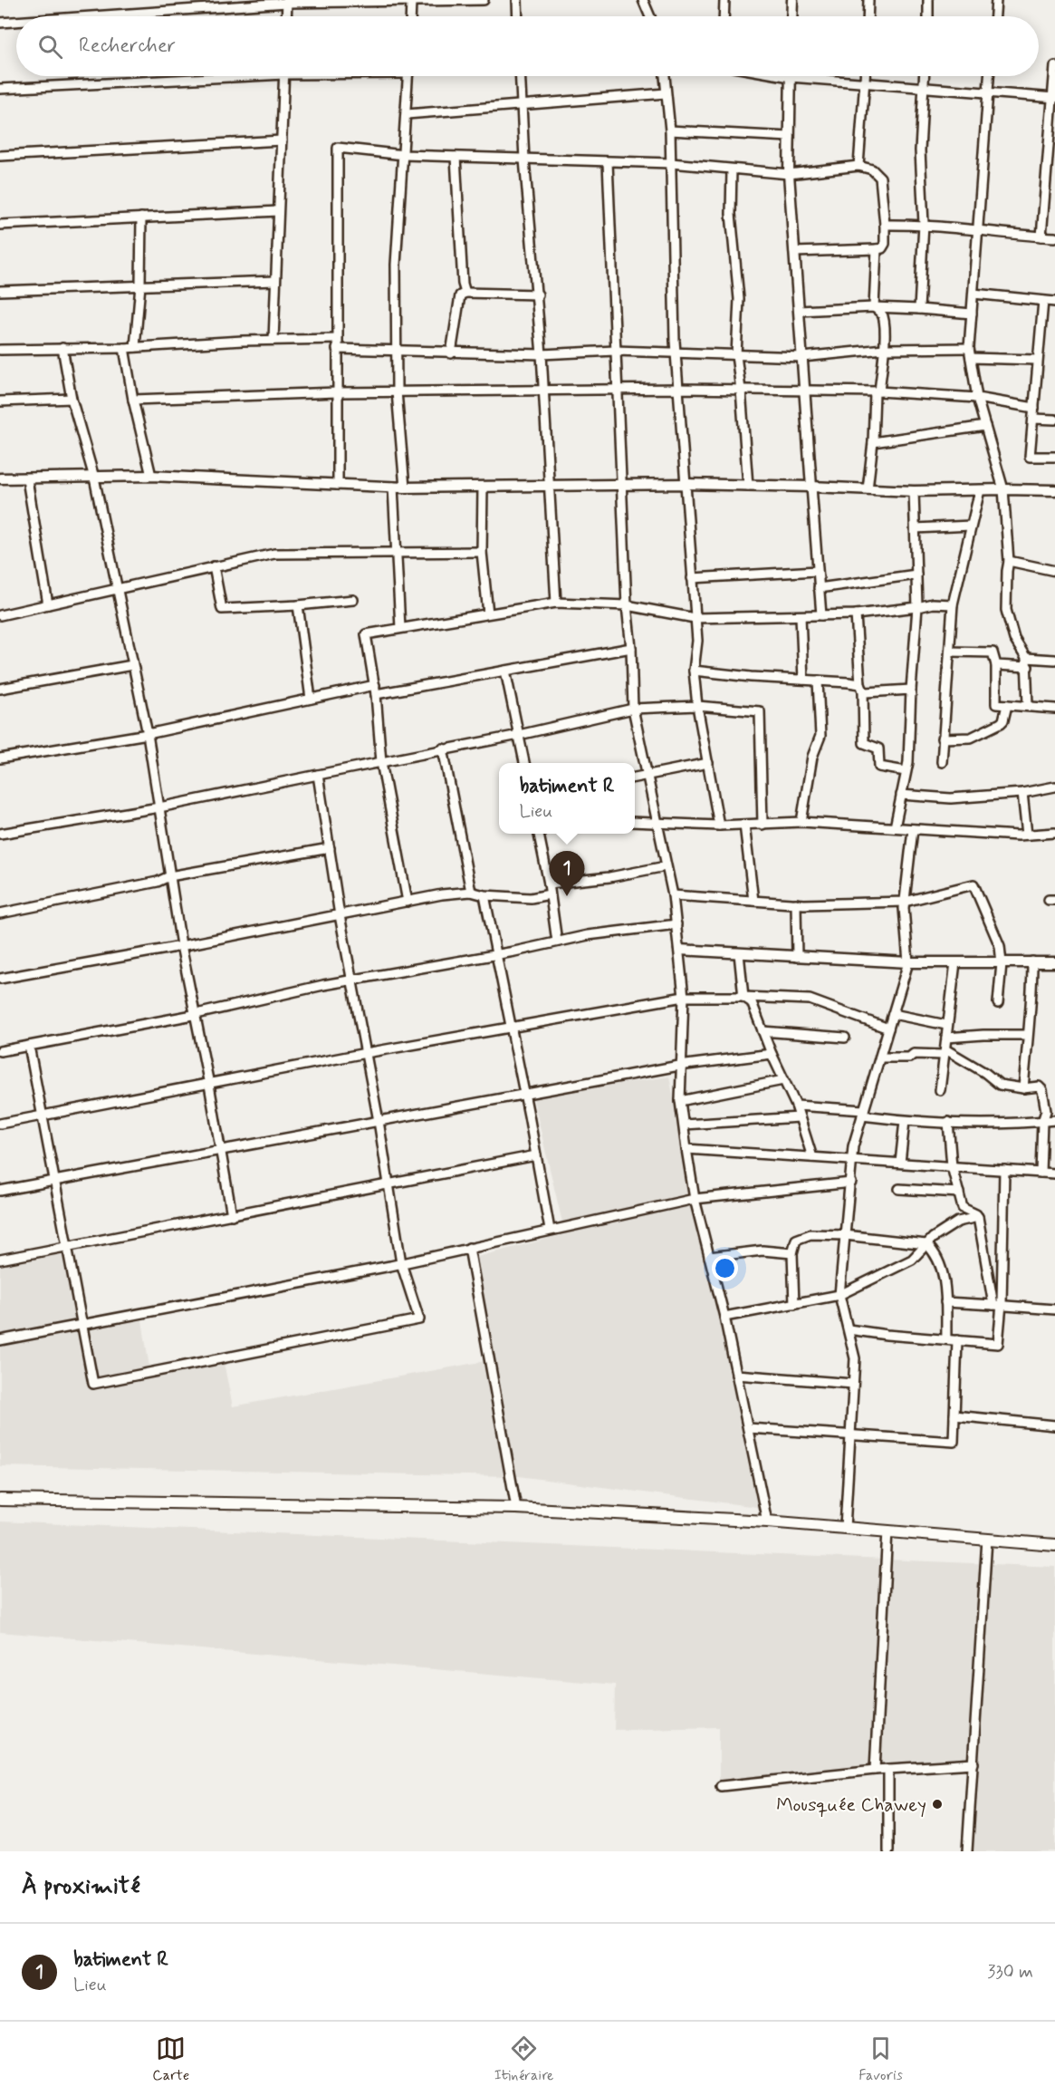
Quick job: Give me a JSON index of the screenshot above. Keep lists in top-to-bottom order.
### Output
{
  "places": ["Mousquée Chawey"],
  "page": {
    "search": "Rechercher",
    "popup": ["batiment R", "Lieu"],
    "pins": "1",
    "heading": "À proximité",
    "list": [
      {
        "mark": "1",
        "name": "batiment R",
        "note": "Lieu",
        "value": "330 m"
      }
    ],
    "nav": ["Carte", "Itinéraire", "Favoris"]
  }
}
